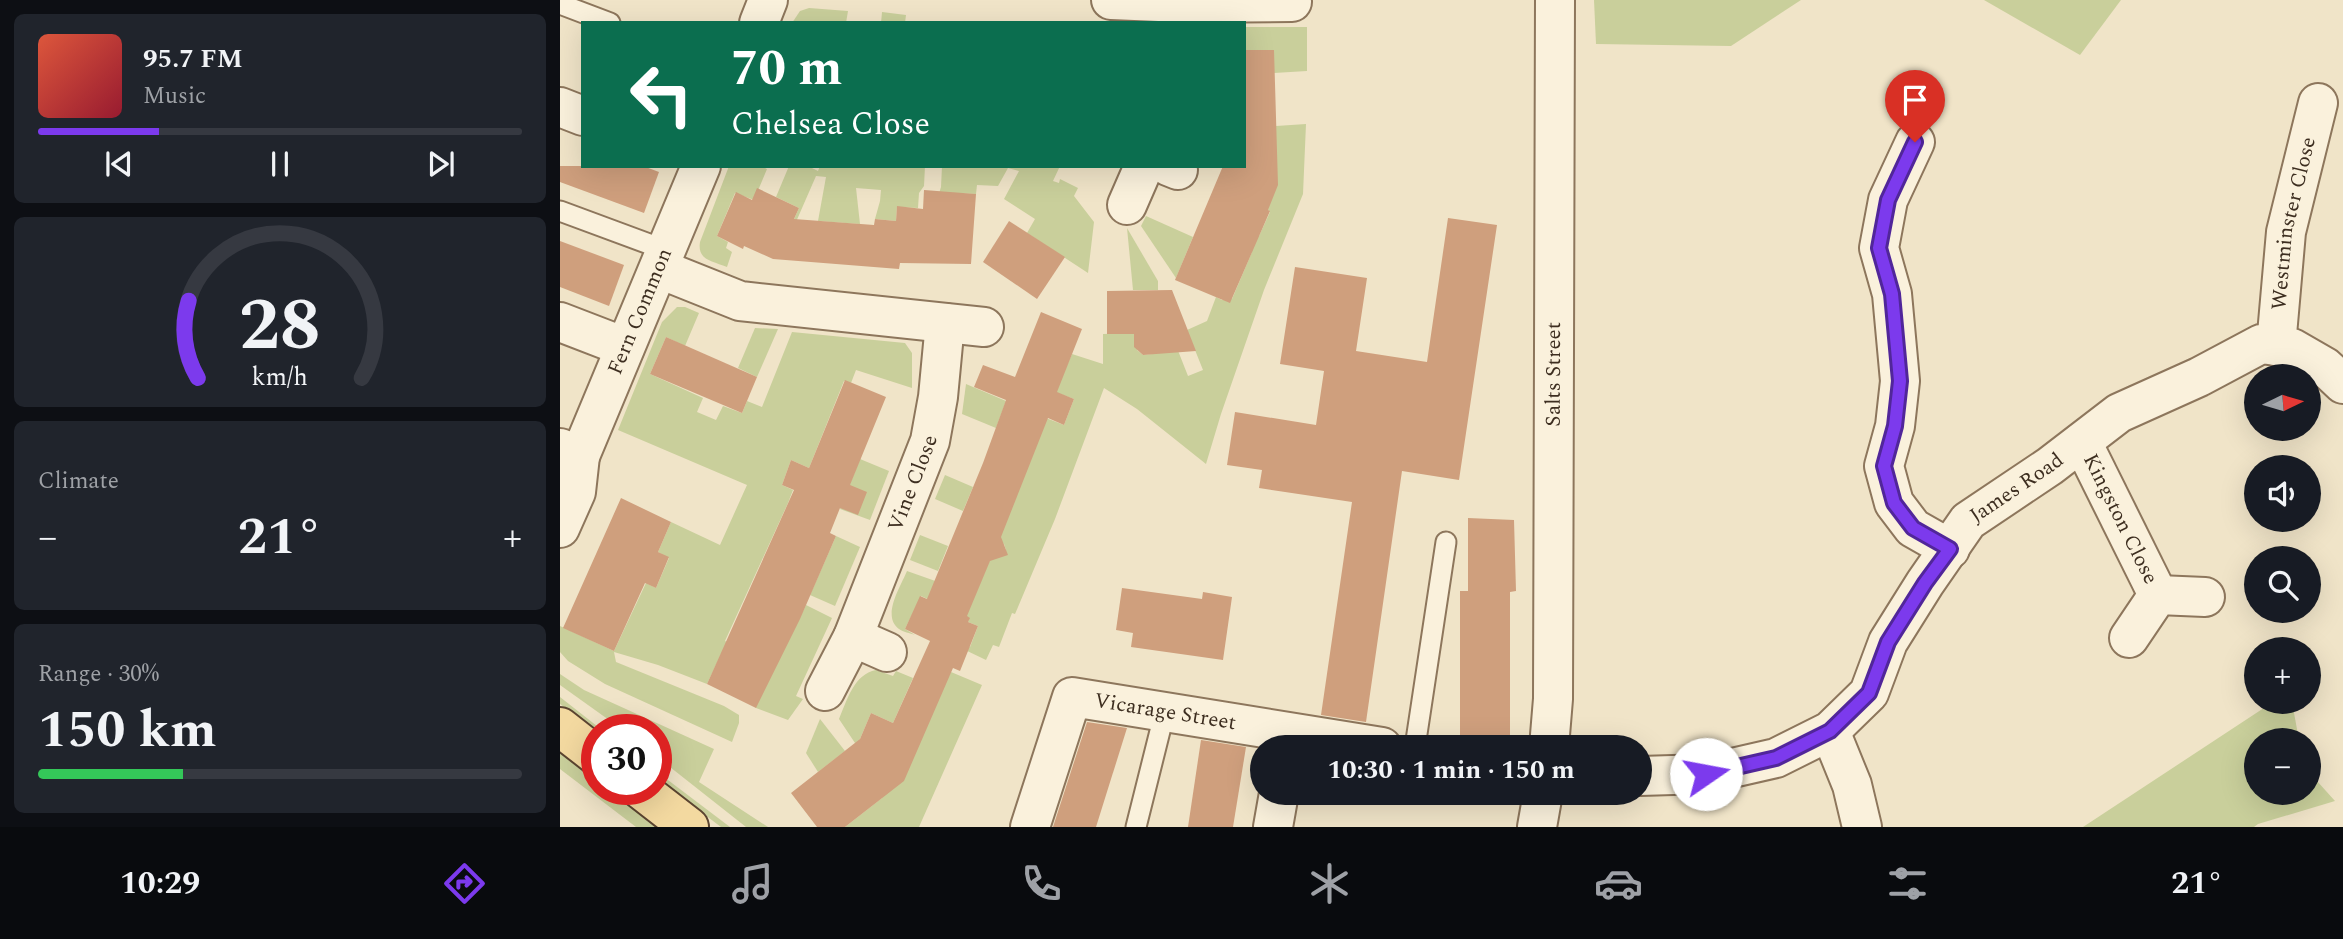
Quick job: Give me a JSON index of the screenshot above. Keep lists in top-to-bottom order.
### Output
{
  "streets": {
    "street": [
      "Westminster Close",
      "Fern Common",
      "Salts Street",
      "Vine Close",
      "James Road",
      "Kingston Close",
      "Vicarage Street"
    ]
  },
  "crossings": [
    ["Westminster Close", "James Road"],
    ["James Road", "Kingston Close"]
  ],
  "north": "right",
  "page": {
    "turn": ["70 m", "Chelsea Close"],
    "song": ["95.7 FM", "Music"],
    "map_buttons": ["+", "−"],
    "tile": [
      "Climate",
      ["Range · 30%", "150 km"]
    ],
    "heat": ["−", "21°", "+"],
    "limit": "30",
    "trip": "10:30 · 1 min · 150 m",
    "tabs": ["10:29", "21°"],
    "gauge": ["28", "km/h"]
  }
}
